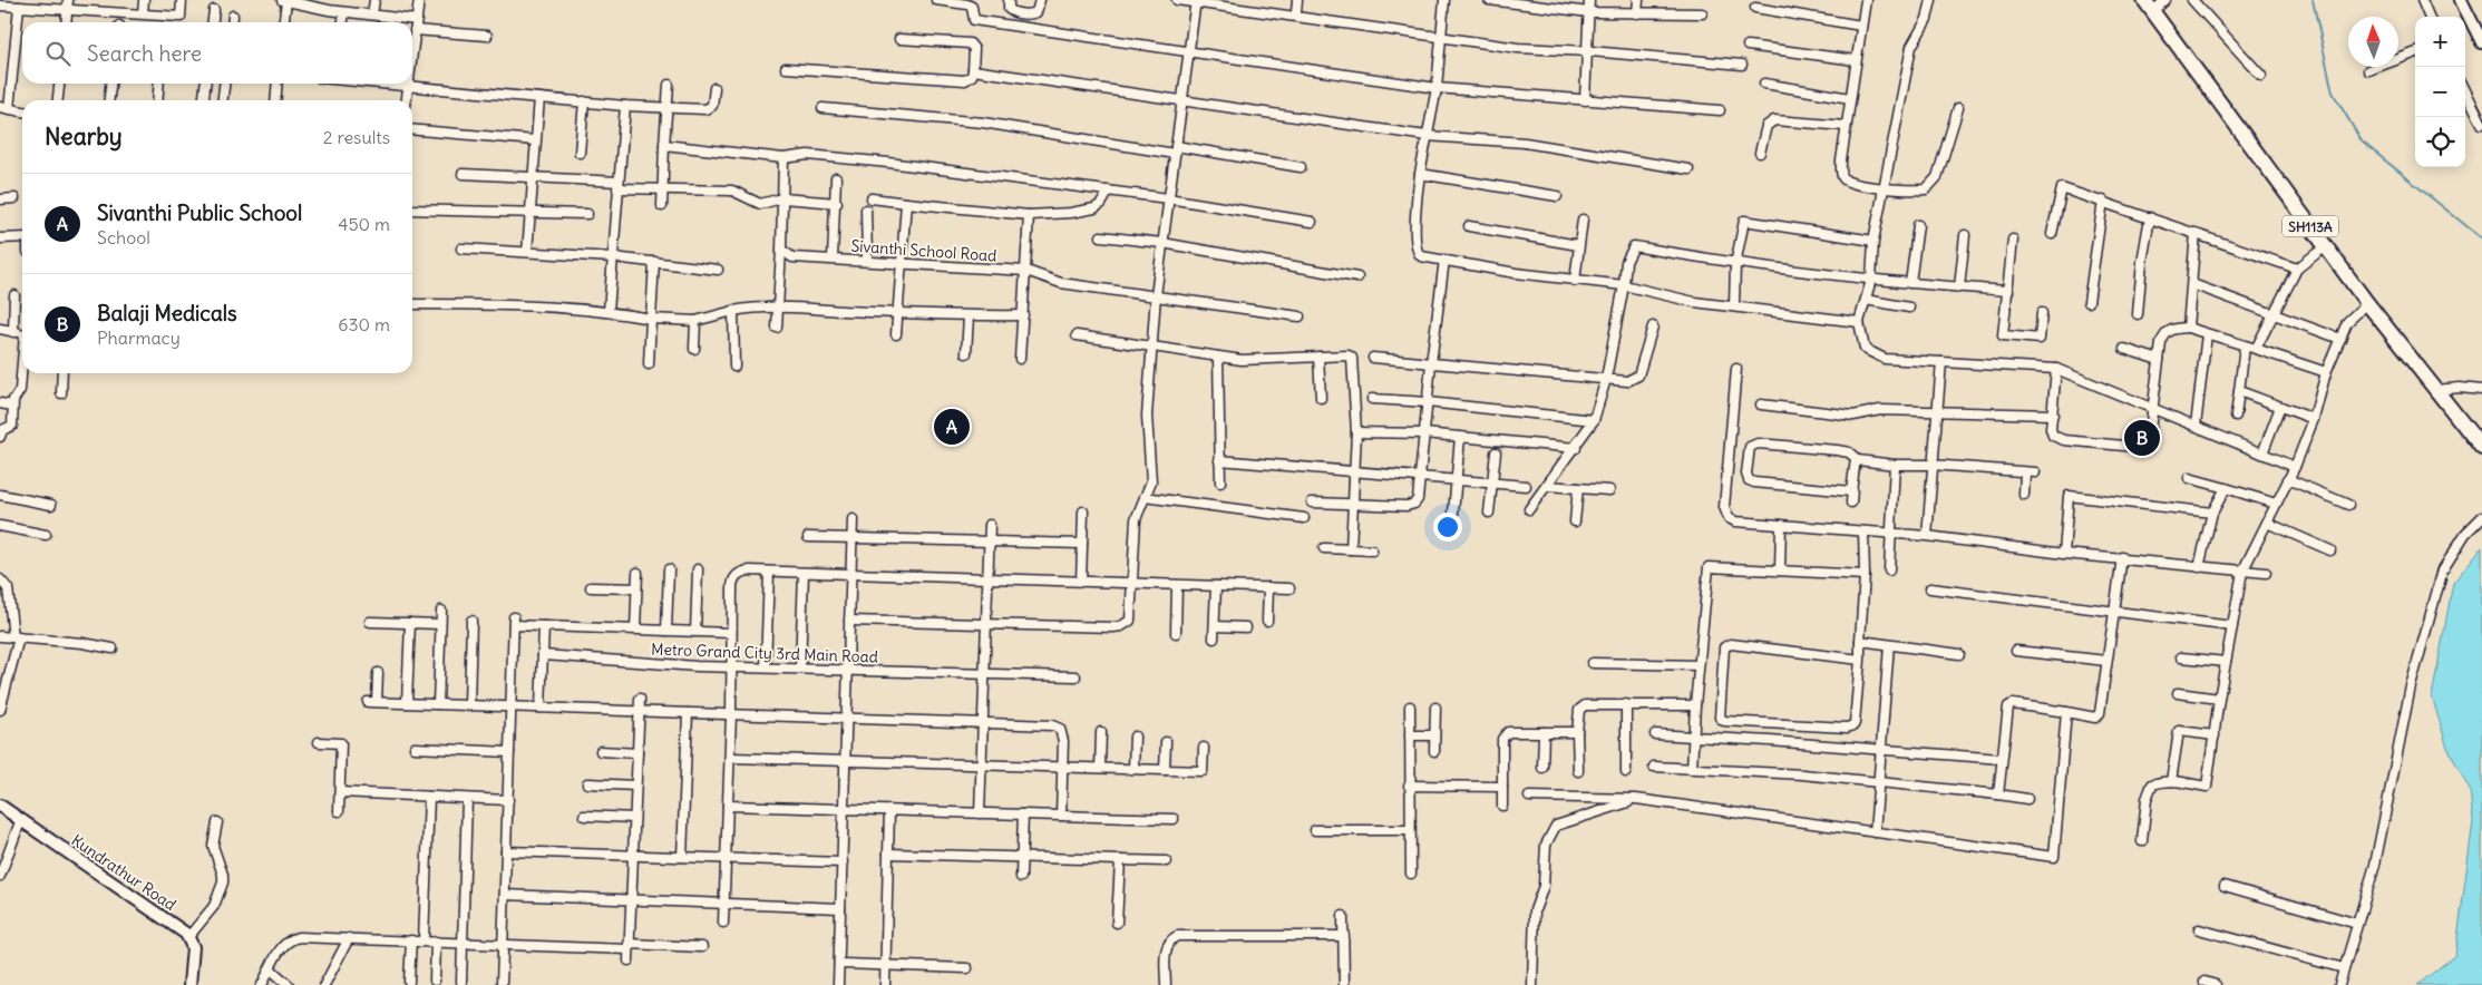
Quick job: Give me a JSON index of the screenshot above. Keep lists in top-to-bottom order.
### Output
{
  "streets": {
    "main road": ["SH113A"],
    "street": ["Sivanthi School Road", "Metro Grand City 3rd Main Road", "Kundrathur Road"]
  },
  "north": "top",
  "page": {
    "map_buttons": ["+", "−"],
    "search": "Search here",
    "heading": ["Nearby", "2 results"],
    "list": [
      {
        "mark": "A",
        "name": "Sivanthi Public School",
        "note": "School",
        "value": "450 m"
      },
      {
        "mark": "B",
        "name": "Balaji Medicals",
        "note": "Pharmacy",
        "value": "630 m"
      }
    ],
    "pins": ["A", "B"]
  }
}
